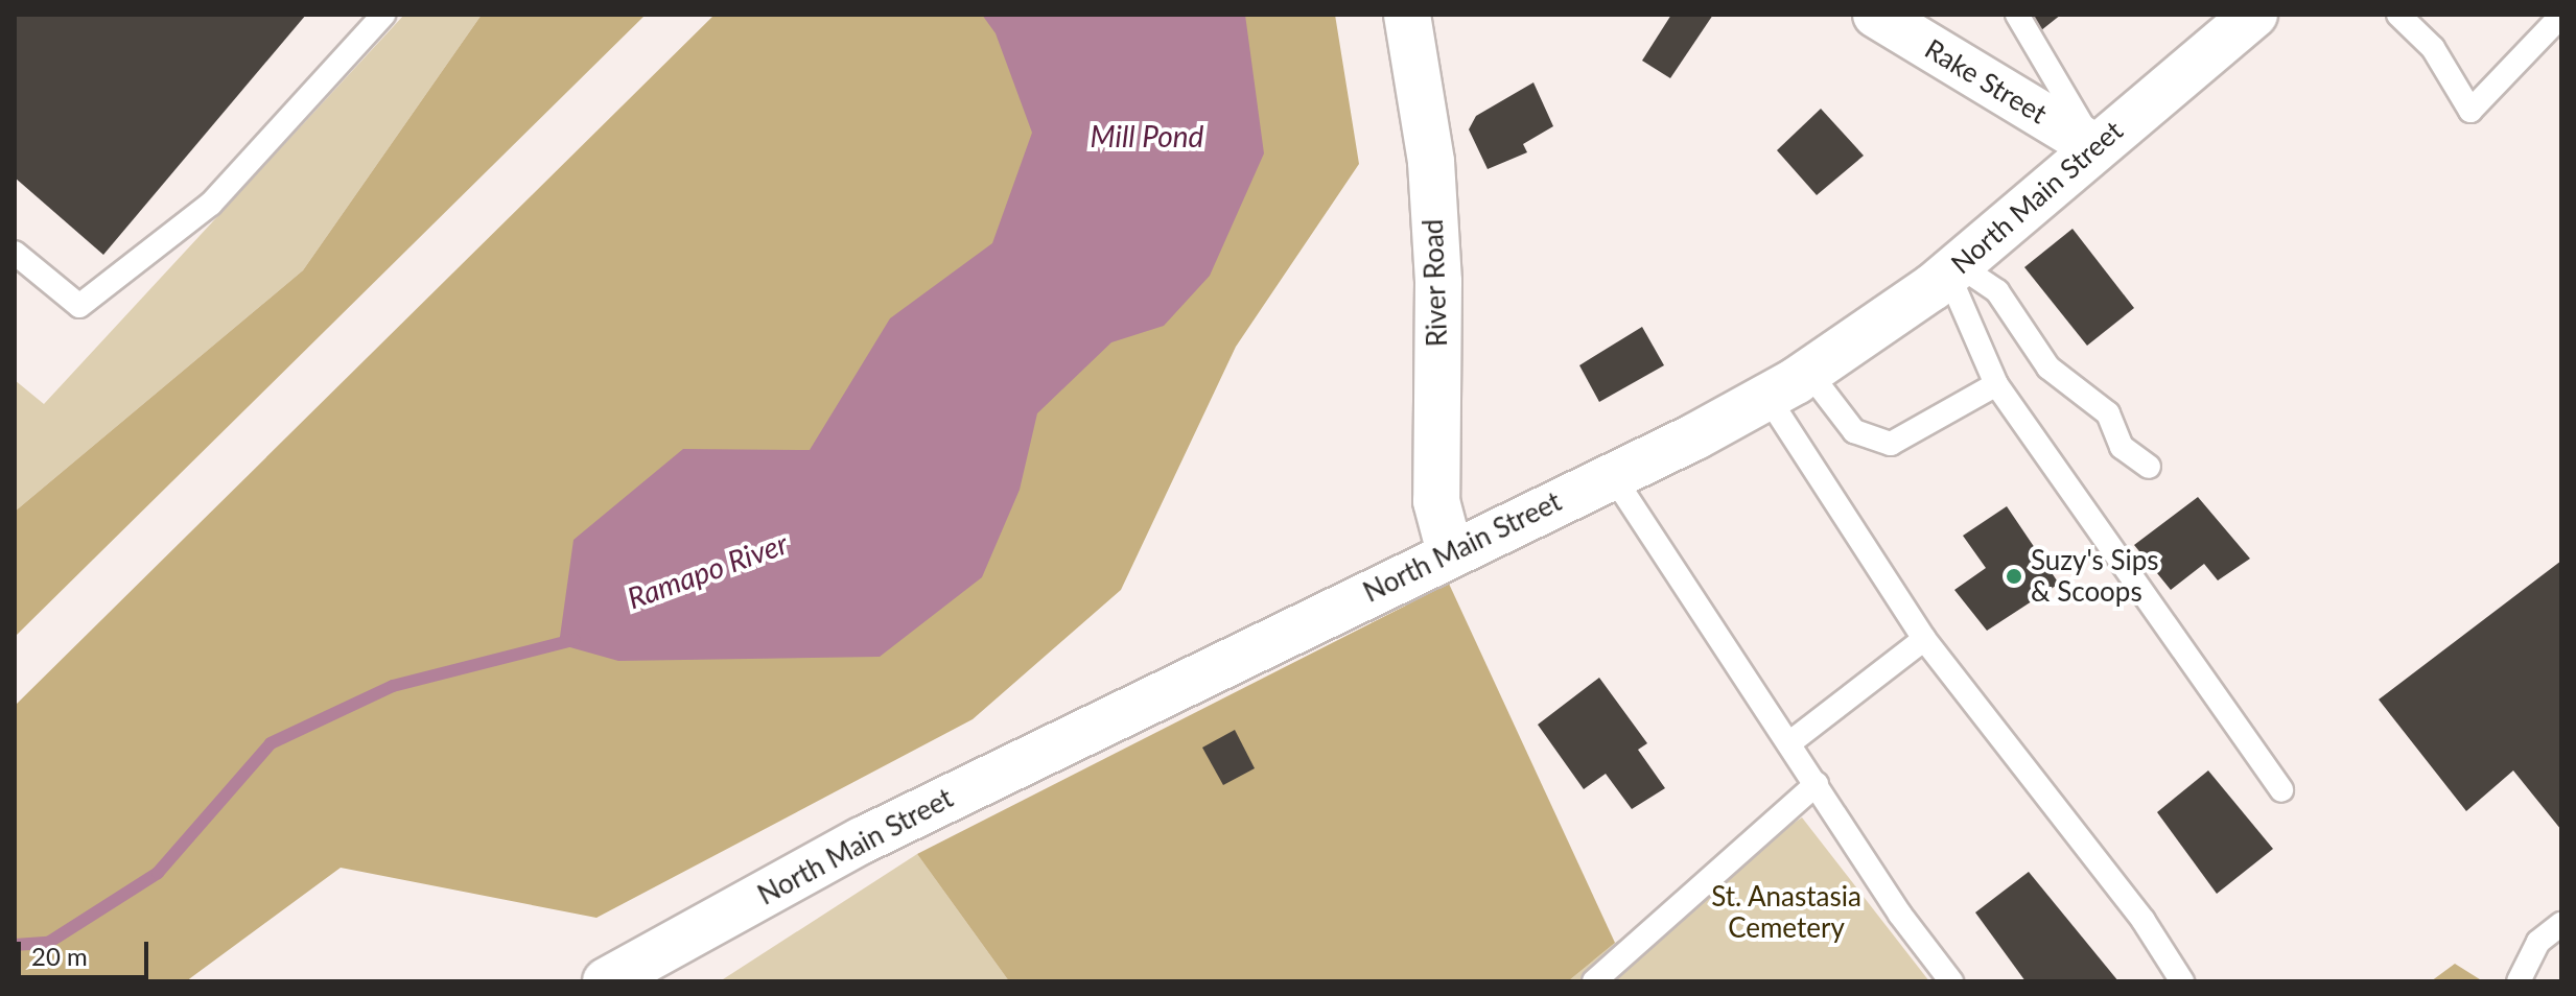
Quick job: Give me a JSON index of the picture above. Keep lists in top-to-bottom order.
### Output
{
  "streets": {
    "street": ["Rake Street", "North Main Street", "River Road"]
  },
  "crossings": [
    ["Rake Street", "North Main Street"],
    ["North Main Street", "River Road"]
  ],
  "water": ["Mill Pond", "Ramapo River"],
  "parks": ["St. Anastasia Cemetery"],
  "places": ["Suzy's Sips & Scoops"],
  "scale_bar": "20 m"
}
